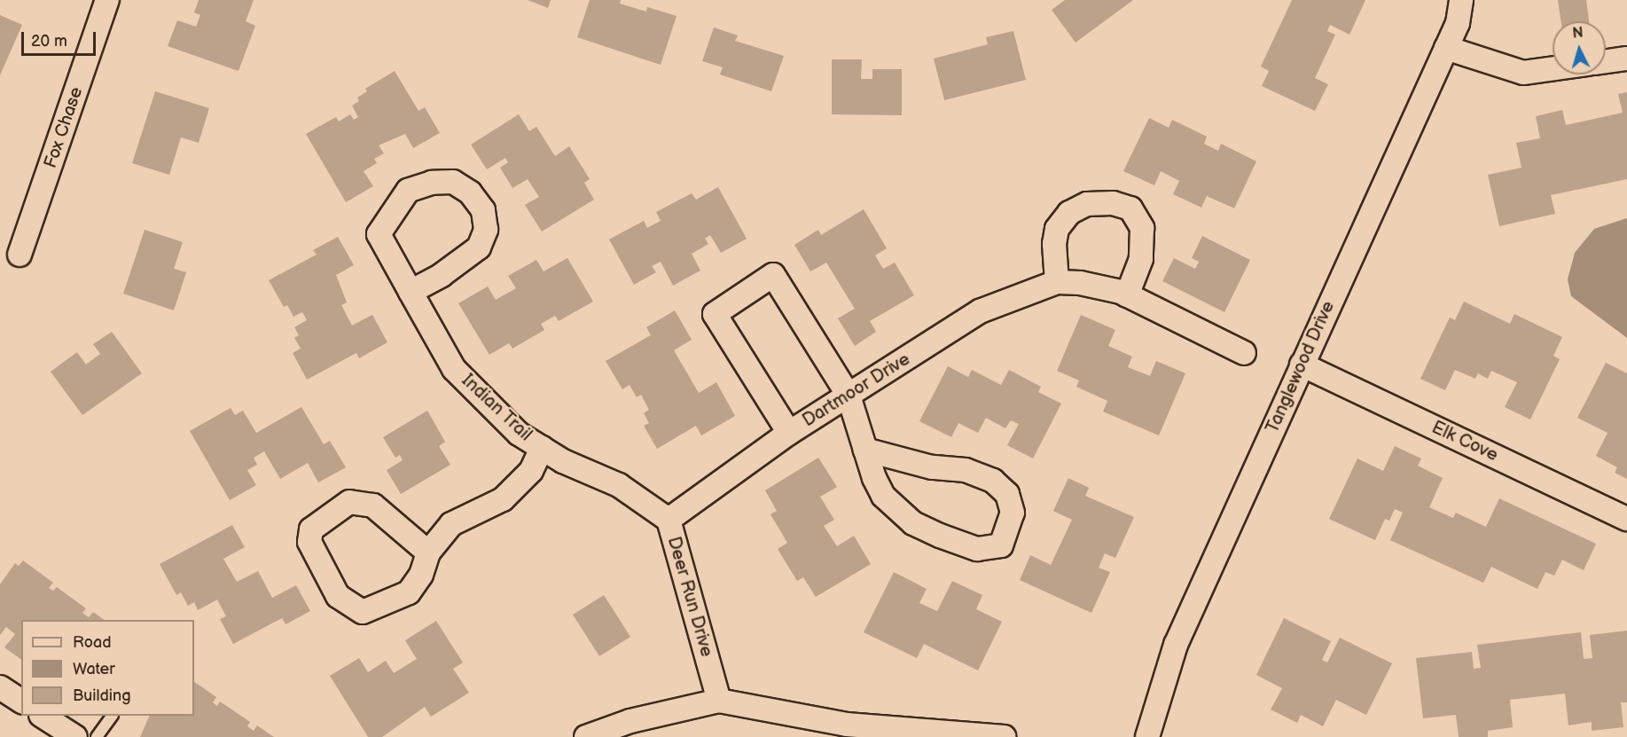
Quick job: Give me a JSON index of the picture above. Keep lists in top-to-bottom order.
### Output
{
  "streets": {
    "street": [
      "Fox Chase",
      "Tanglewood Drive",
      "Dartmoor Drive",
      "Indian Trail",
      "Elk Cove",
      "Deer Run Drive"
    ]
  },
  "crossings": [
    ["Tanglewood Drive", "Elk Cove"],
    ["Dartmoor Drive", "Deer Run Drive"],
    ["Indian Trail", "Deer Run Drive"]
  ],
  "legend": ["Road", "Water", "Building"],
  "scale_bar": "20 m",
  "north": "top"
}
